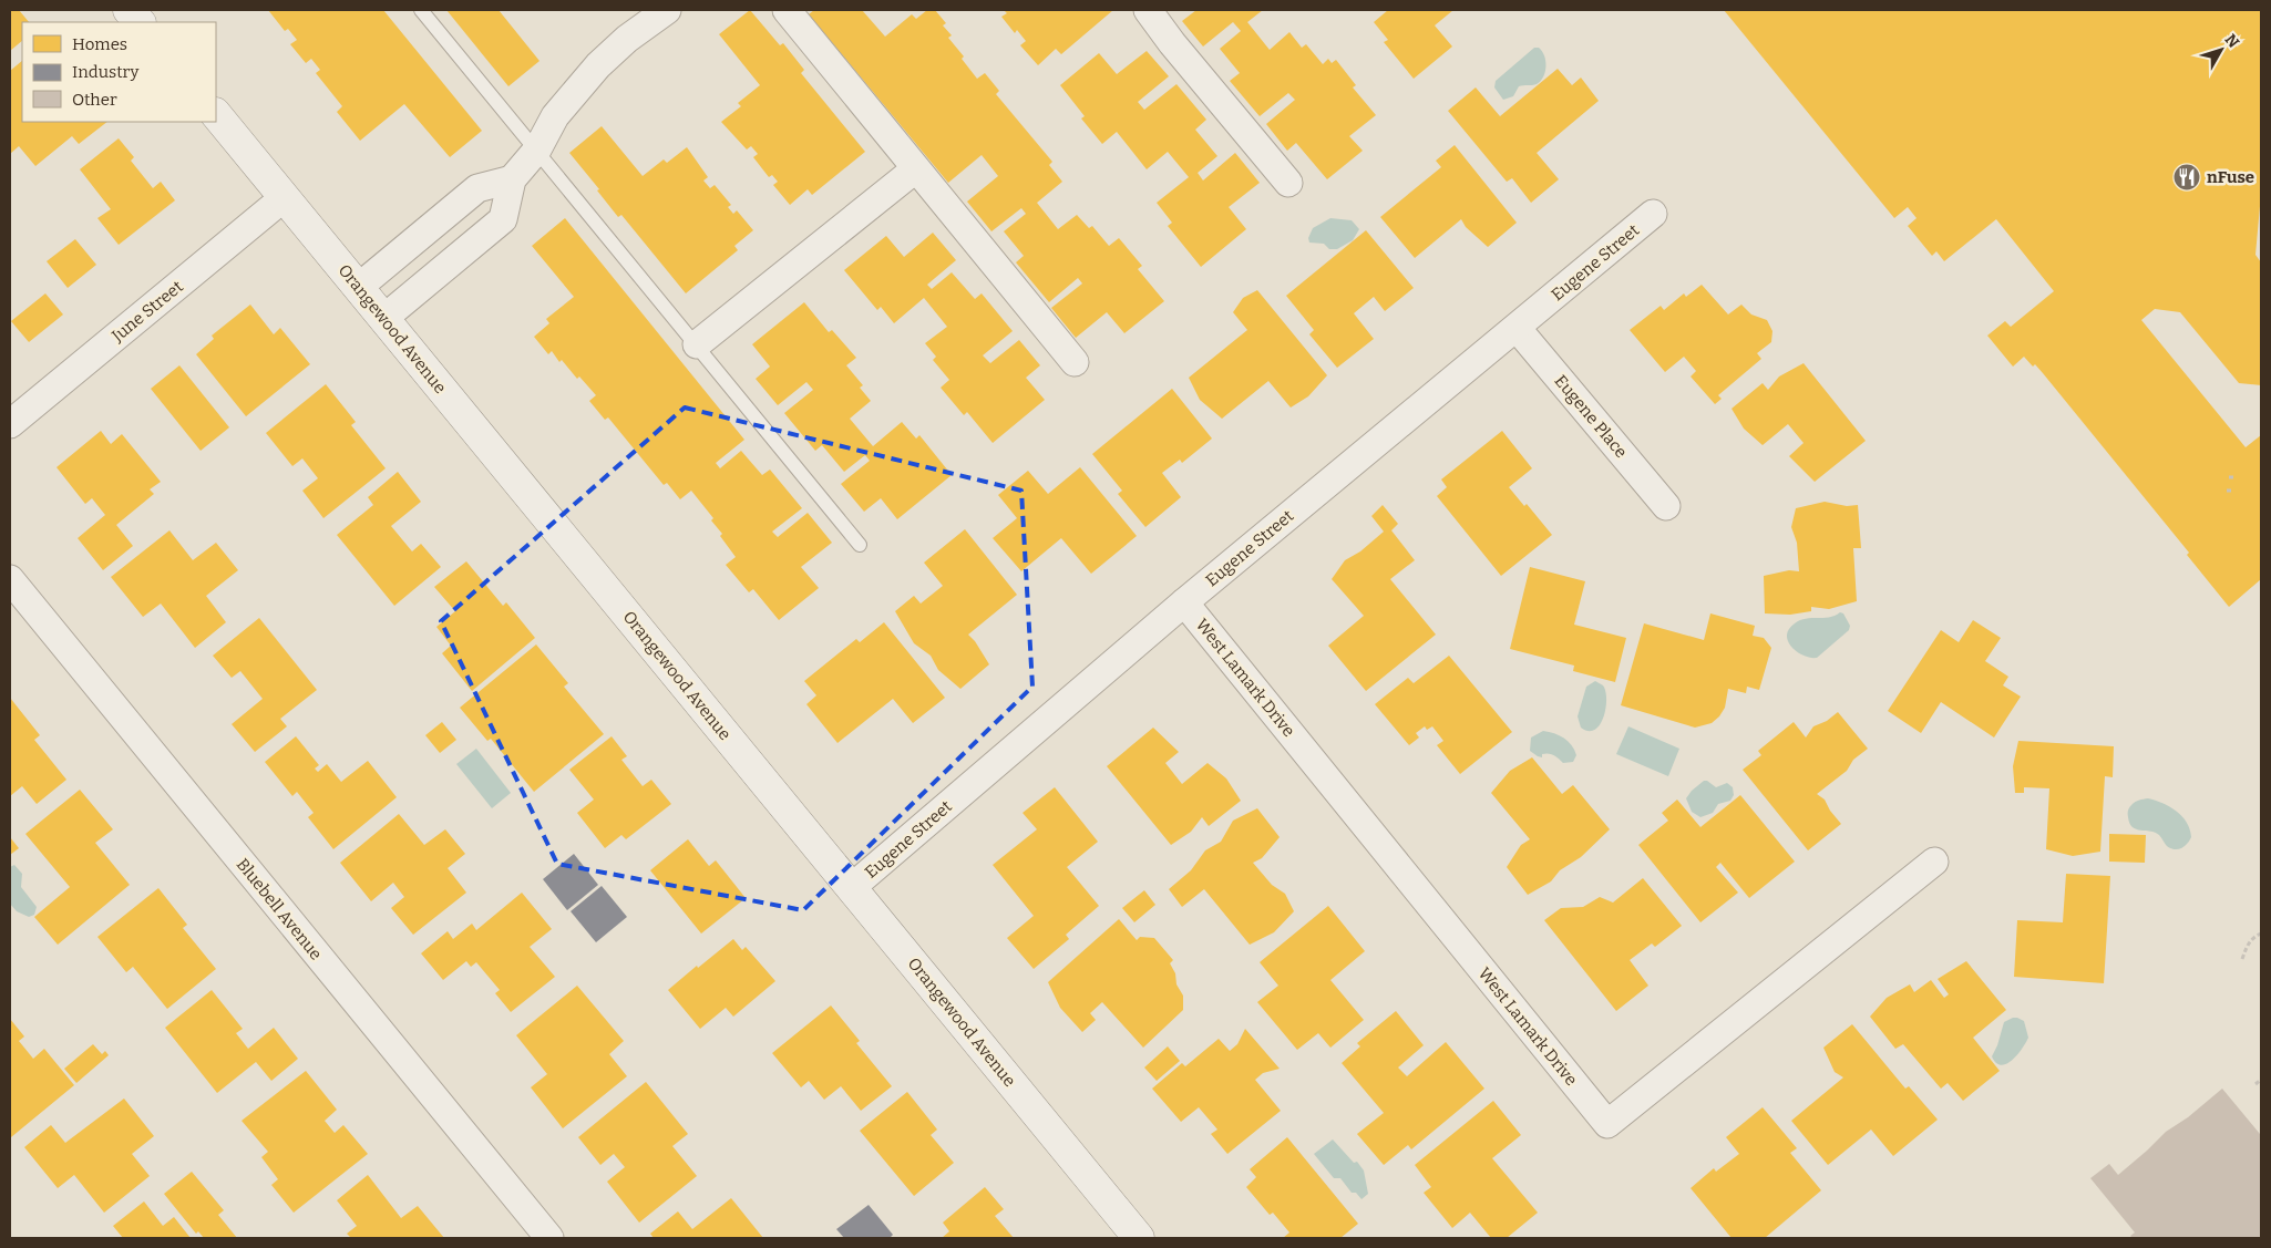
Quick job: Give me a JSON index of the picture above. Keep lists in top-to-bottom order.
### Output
{
  "streets": {
    "main road": ["Orangewood Avenue"],
    "street": [
      "Eugene Street",
      "June Street",
      "Eugene Place",
      "West Lamark Drive",
      "Bluebell Avenue"
    ]
  },
  "crossings": [
    ["Eugene Street", "Orangewood Avenue"],
    ["Eugene Street", "Eugene Place"],
    ["Eugene Street", "West Lamark Drive"],
    ["June Street", "Orangewood Avenue"]
  ],
  "places": {
    "restaurant": ["nFuse"]
  },
  "legend": ["Homes", "Industry", "Other"],
  "north": "top right"
}
